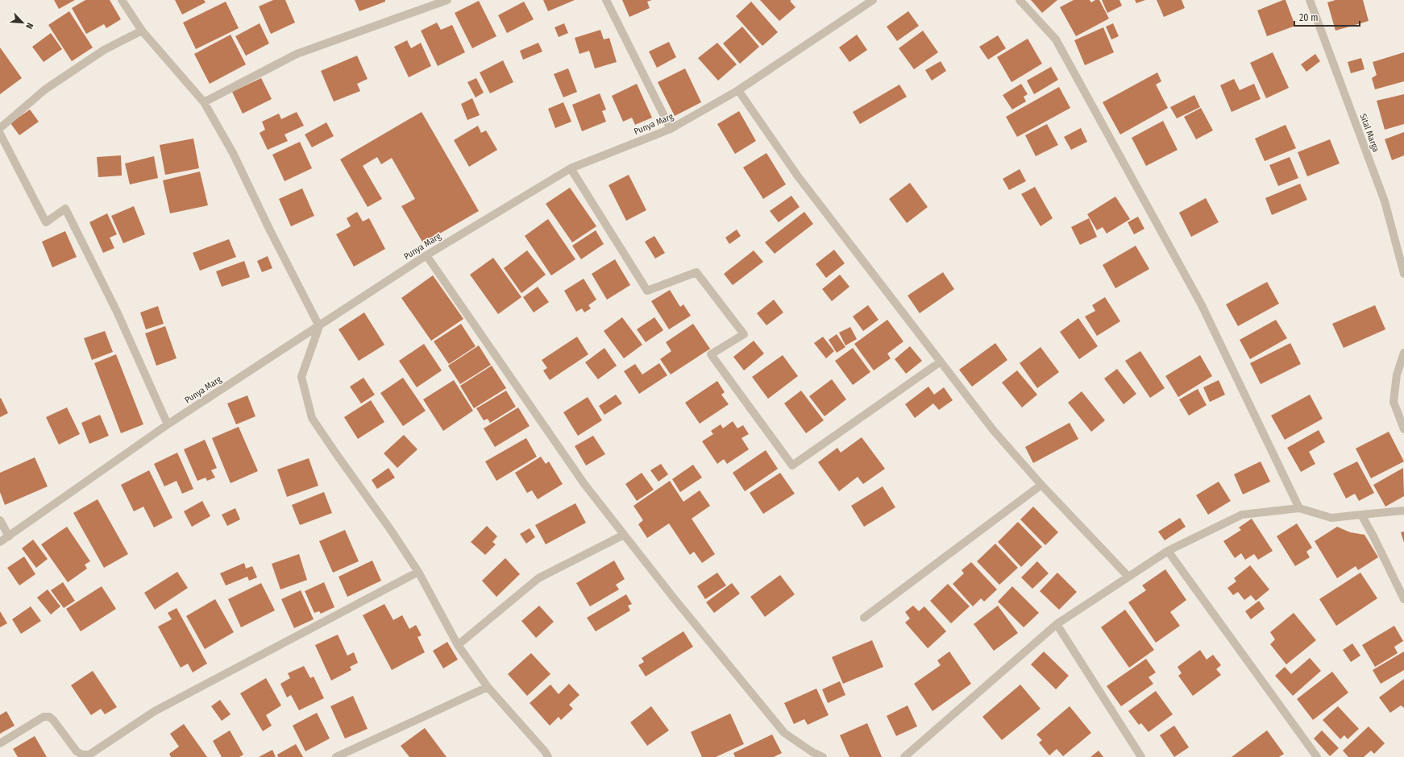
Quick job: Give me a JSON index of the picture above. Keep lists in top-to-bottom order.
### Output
{
  "streets": {
    "street": ["Punya Marg", "Sital Marga"]
  },
  "scale_bar": "20 m",
  "north": "bottom right"
}
